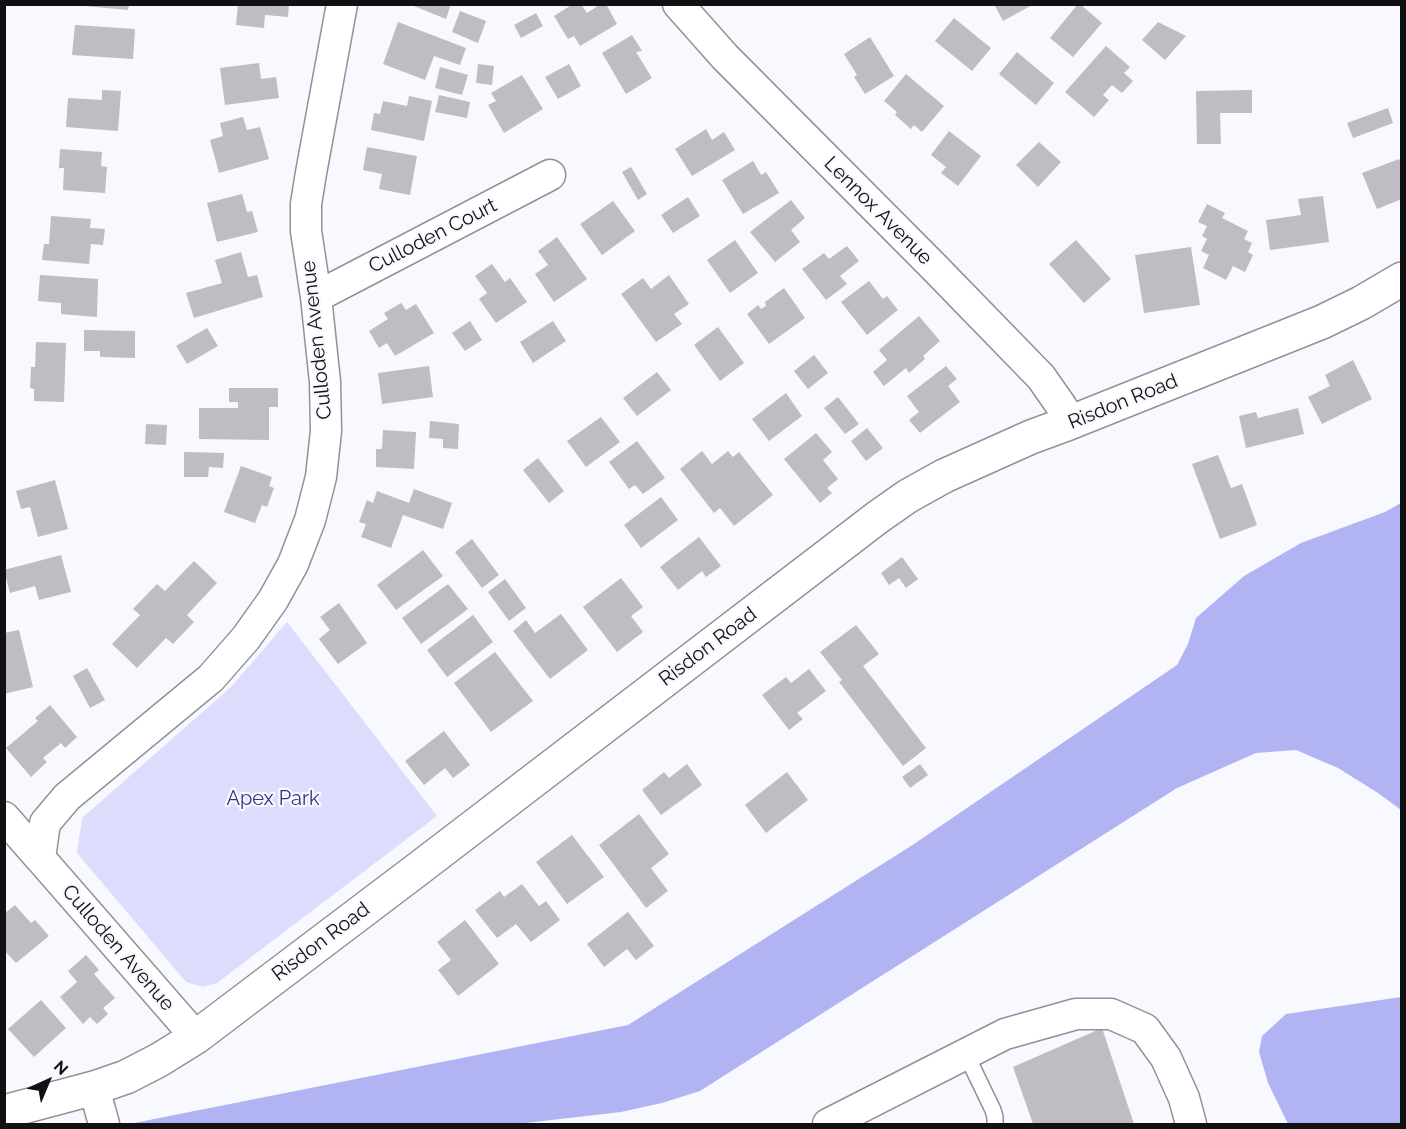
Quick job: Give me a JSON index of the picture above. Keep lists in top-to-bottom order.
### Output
{
  "streets": {
    "street": [
      "Lennox Avenue",
      "Culloden Court",
      "Culloden Avenue",
      "Risdon Road"
    ]
  },
  "crossings": [
    ["Lennox Avenue", "Risdon Road"],
    ["Culloden Court", "Culloden Avenue"],
    ["Culloden Avenue", "Risdon Road"]
  ],
  "parks": ["Apex Park"],
  "north": "top right"
}
